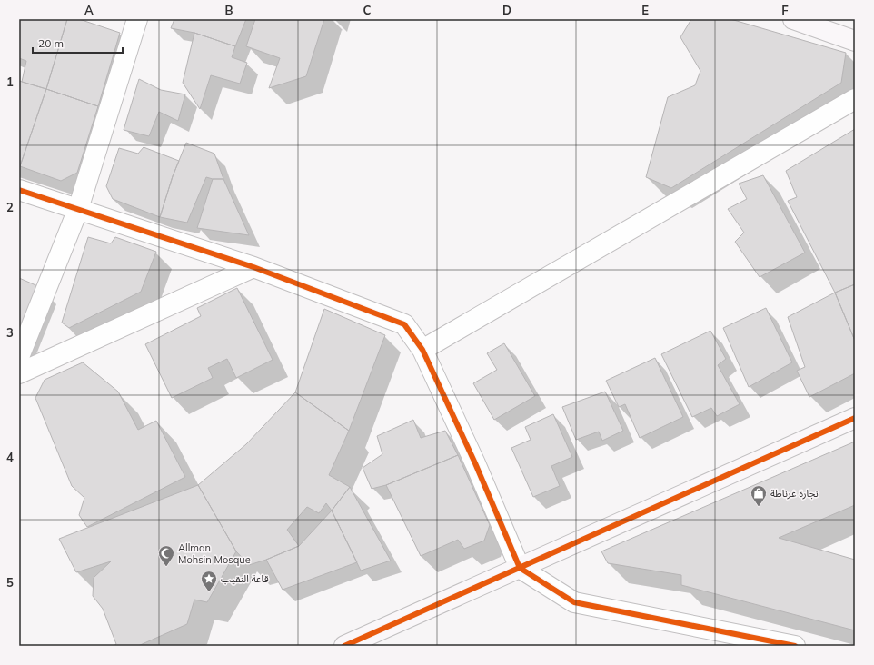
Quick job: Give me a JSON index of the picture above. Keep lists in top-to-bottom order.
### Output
{
  "places": {
    "shop": ["نجارة غرناطة"],
    "mosque": ["Allman Mohsin Mosque"],
    "place": ["قاعة النقيب"]
  },
  "scale_bar": "20 m",
  "grid": {
    "columns": [
      "A",
      "B",
      "C",
      "D",
      "E",
      "F"
    ],
    "rows": [
      "1",
      "2",
      "3",
      "4",
      "5"
    ]
  }
}
